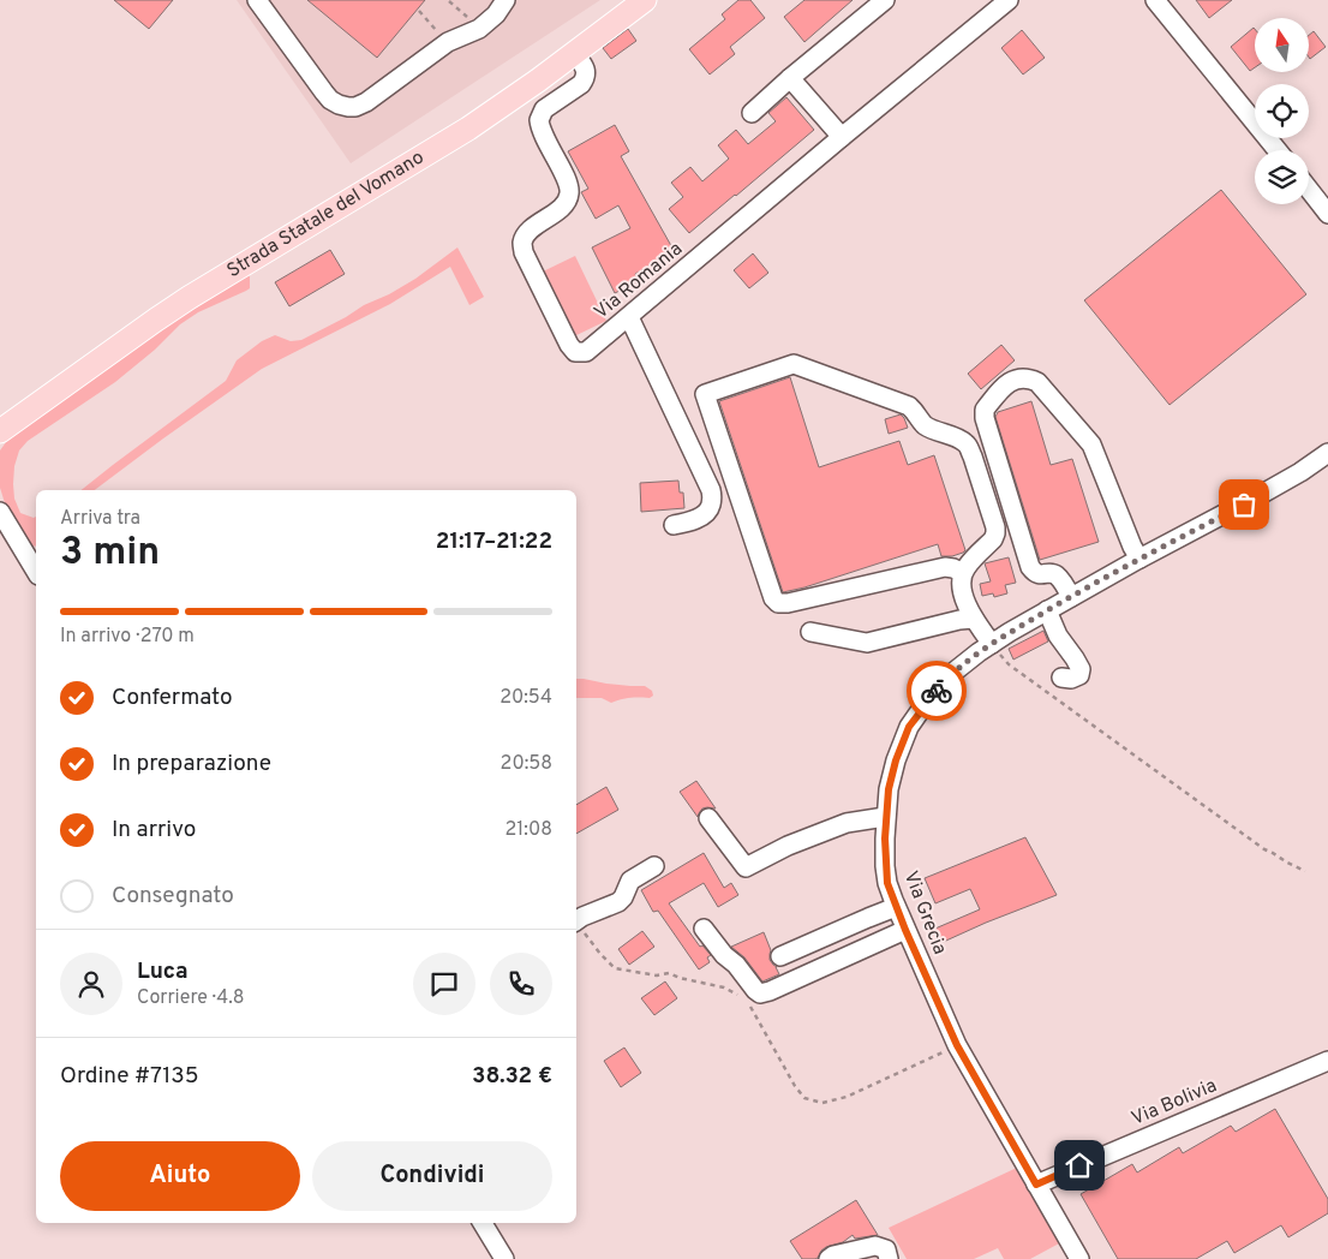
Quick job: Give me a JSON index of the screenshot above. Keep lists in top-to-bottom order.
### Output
{
  "streets": {
    "main road": ["Strada Statale del Vomano"],
    "street": ["Via Romania", "Via Grecia", "Via Bolivia"]
  },
  "crossings": [
    ["Strada Statale del Vomano", "Via Romania"],
    ["Via Grecia", "Via Bolivia"]
  ],
  "north": "top",
  "page": {
    "heading": ["3 min", "Arriva tra", "21:17–21:22"],
    "panel": [
      "Luca",
      "Corriere · 4.8",
      "Ordine #7135",
      "38.32 €"
    ],
    "bar": "In arrivo · 270 m",
    "list": [
      ["Confermato", "20:54"],
      ["In preparazione", "20:58"],
      ["In arrivo", "21:08"],
      "Consegnato"
    ],
    "buttons": ["Aiuto", "Condividi"]
  }
}
